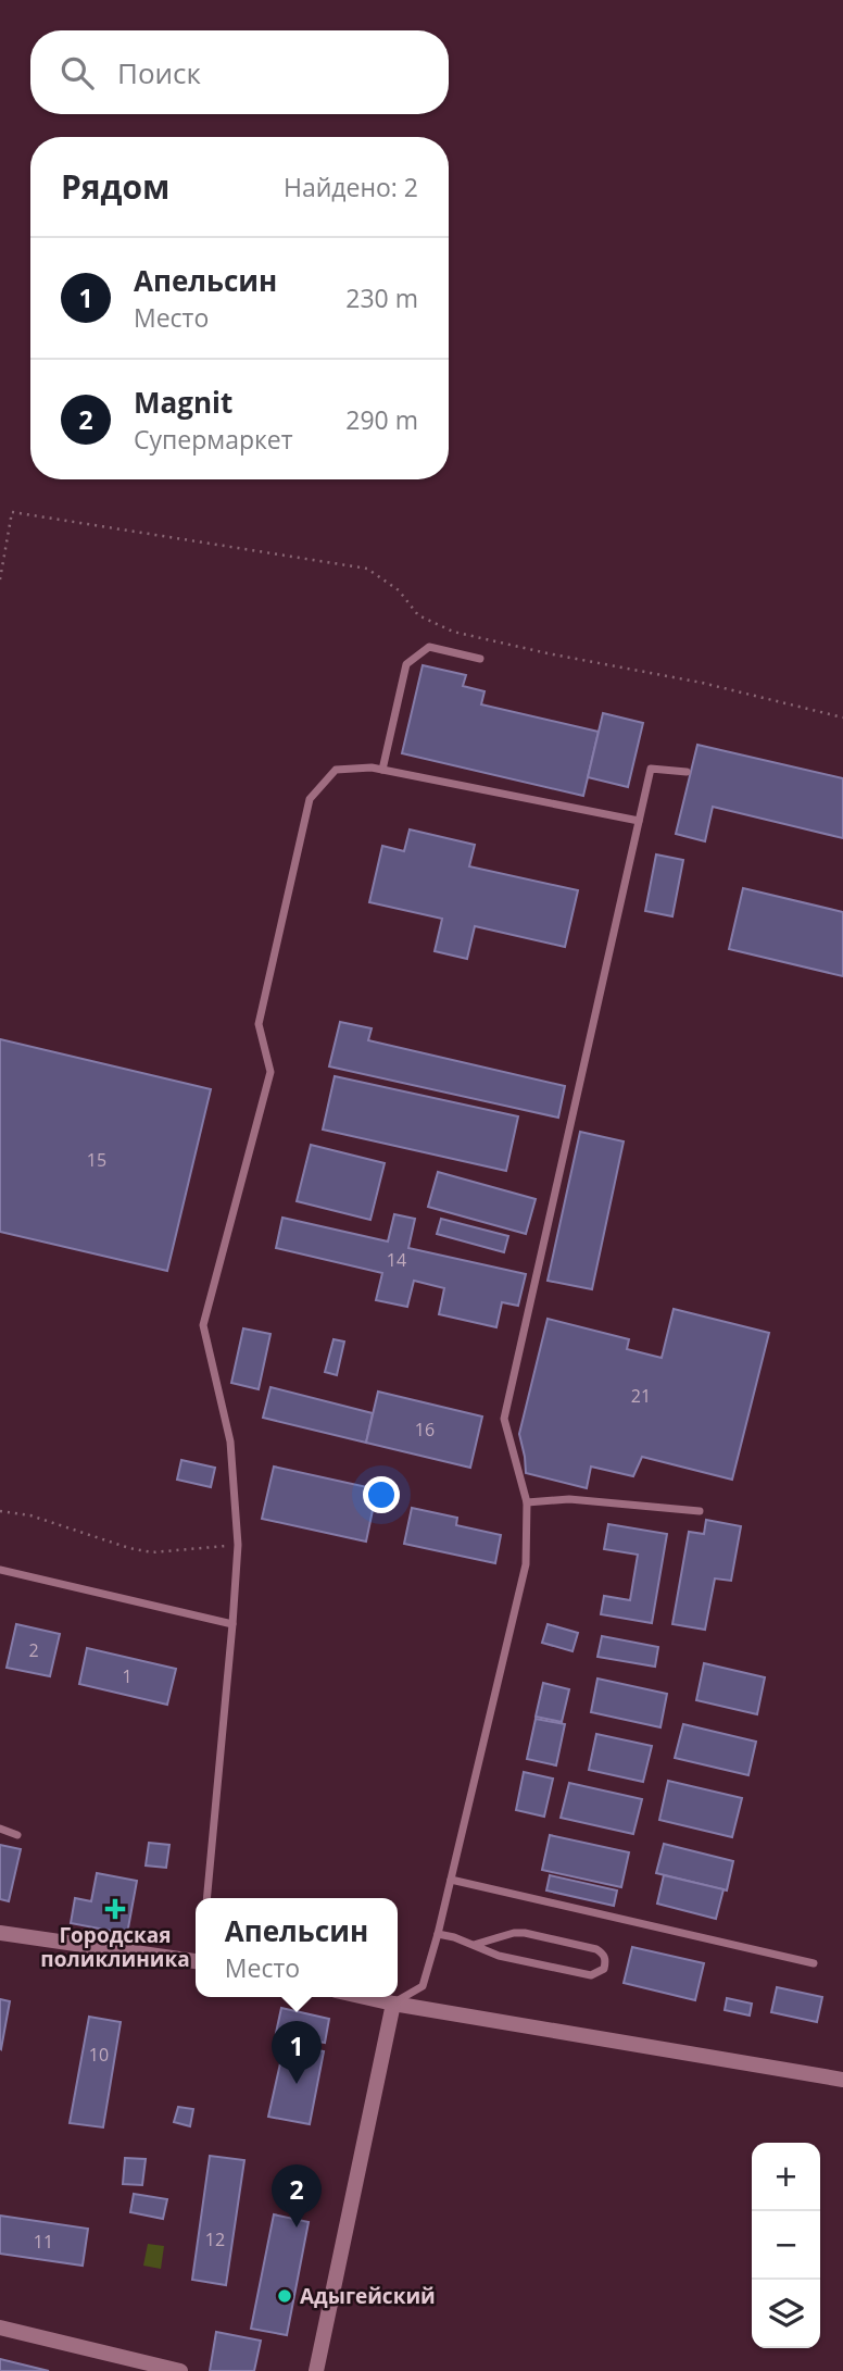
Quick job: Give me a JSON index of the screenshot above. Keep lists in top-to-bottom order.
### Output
{
  "places": {
    "health": ["Городская поликлиника"],
    "other": ["Адыгейский"]
  },
  "house_numbers": [
    "15",
    "14",
    "21",
    "16",
    "2",
    "1",
    "10",
    "12",
    "11"
  ],
  "page": {
    "search": "Поиск",
    "heading": ["Рядом", "Найдено: 2"],
    "list": [
      {
        "mark": "1",
        "name": "Апельсин",
        "note": "Место",
        "value": "230 m"
      },
      {
        "mark": "2",
        "name": "Magnit",
        "note": "Супермаркет",
        "value": "290 m"
      }
    ],
    "popup": ["Апельсин", "Место"],
    "pins": ["1", "2"],
    "map_buttons": ["+", "−"]
  }
}
